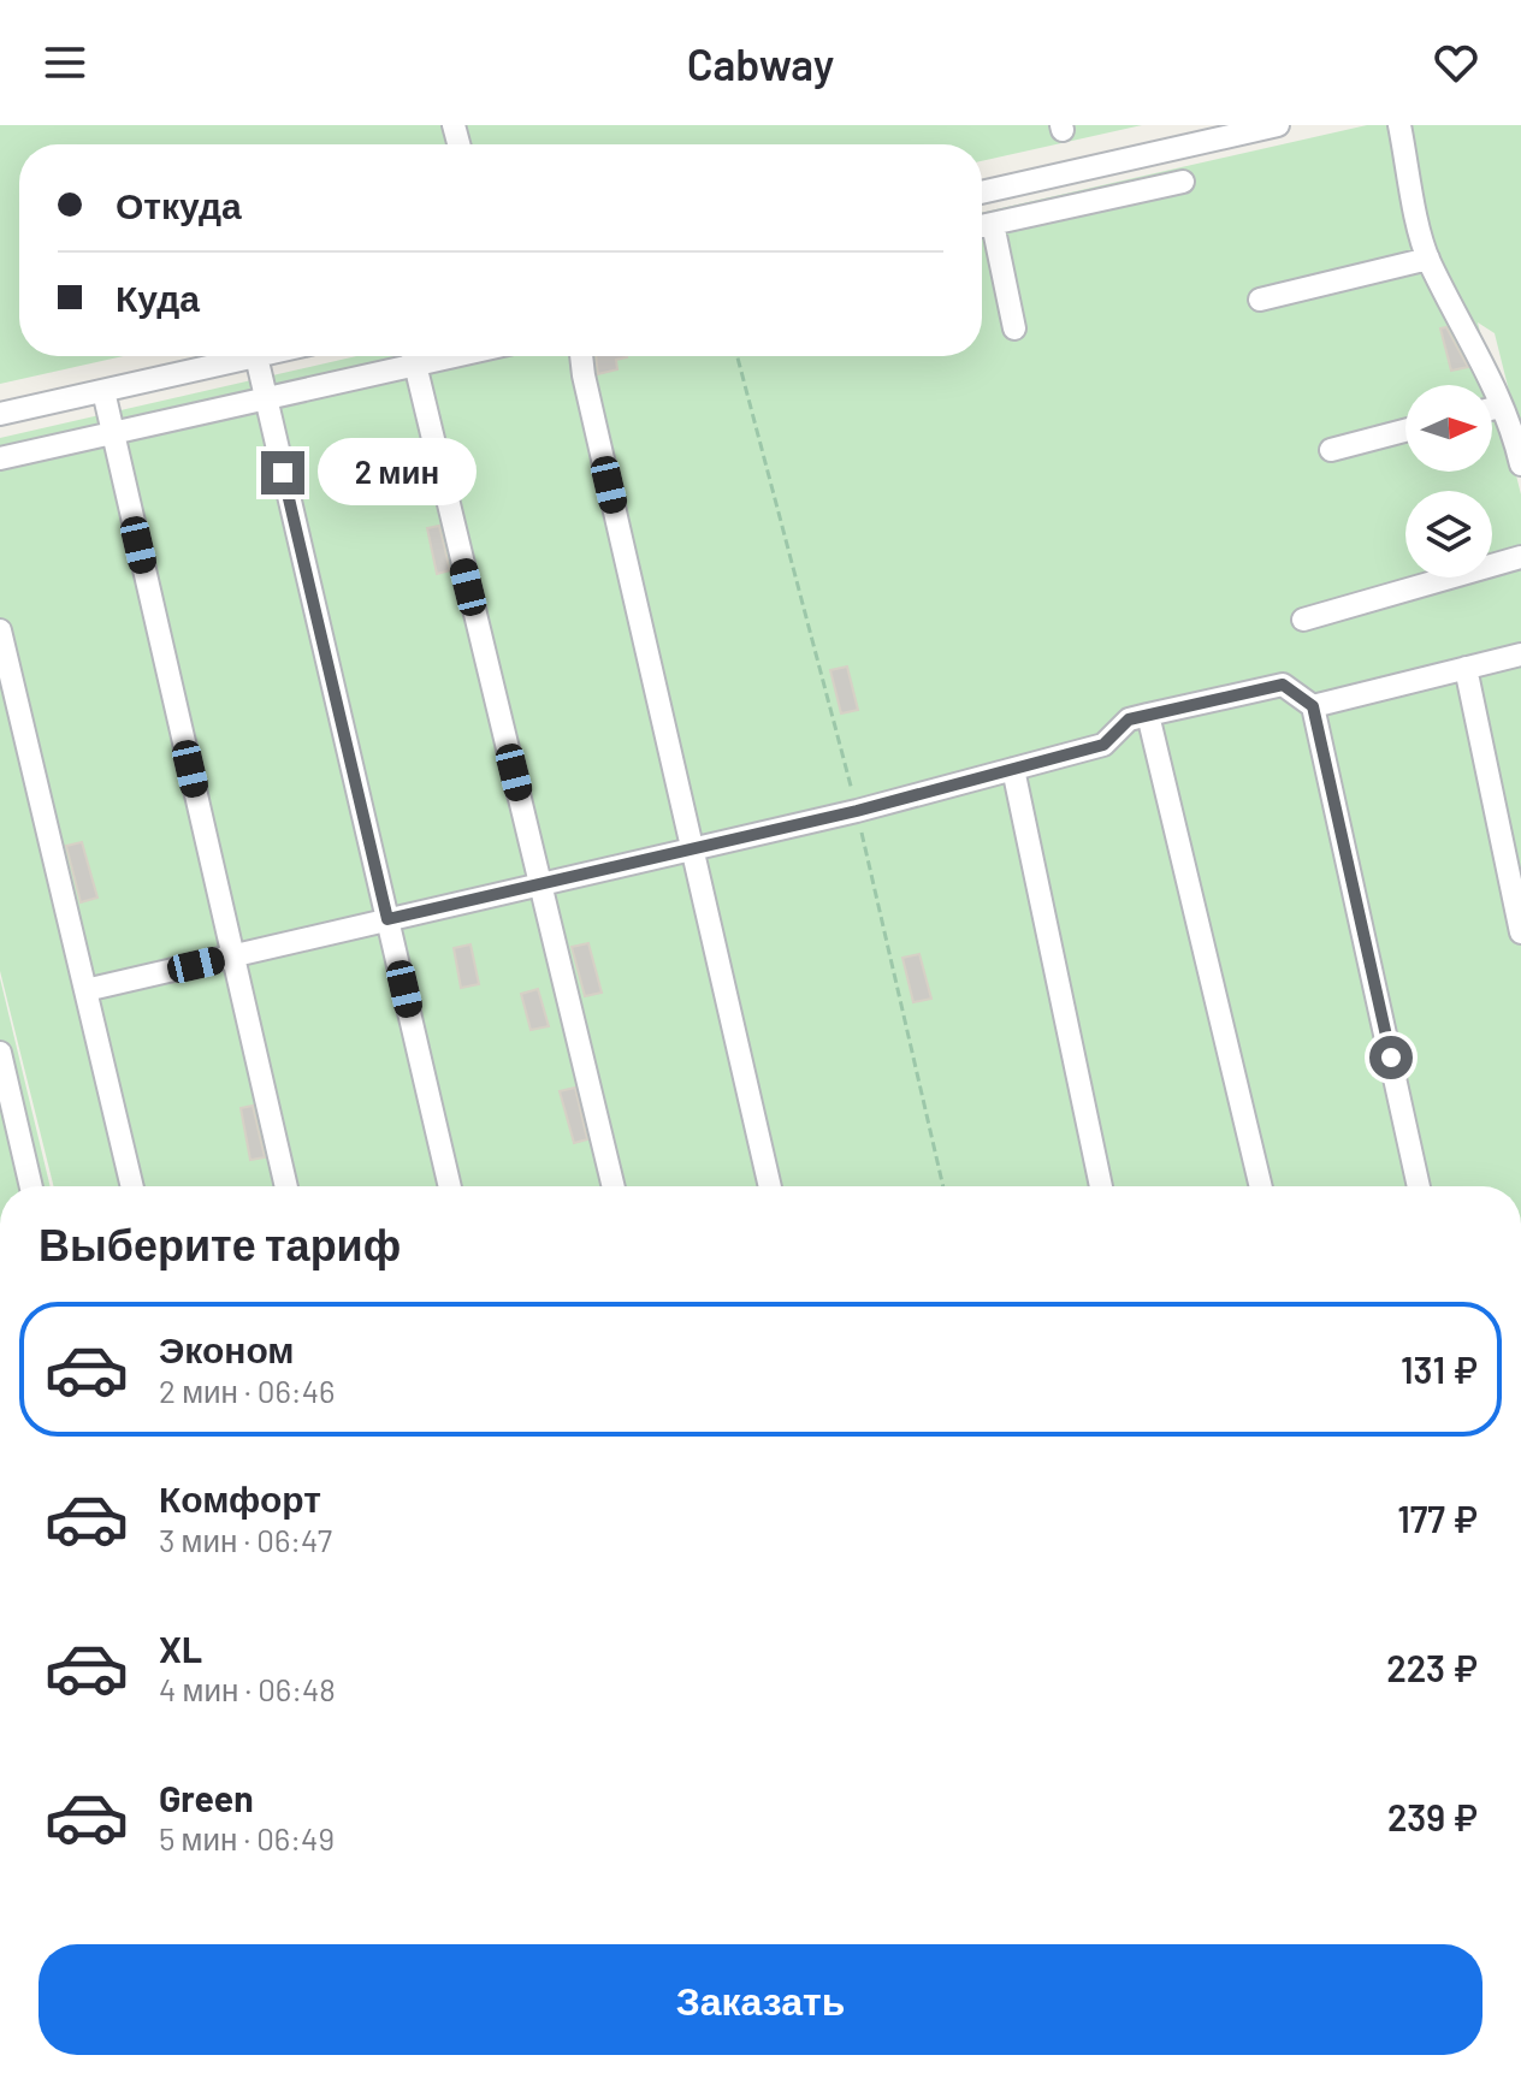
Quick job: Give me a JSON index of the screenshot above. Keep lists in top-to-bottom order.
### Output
{
  "north": "right",
  "page": {
    "header": "Cabway",
    "banner": ["Откуда", "Куда"],
    "bubble": "2 мин",
    "heading": "Выберите тариф",
    "list": [
      {
        "name": "Эконом",
        "note": "2 мин · 06:46",
        "value": "131 ₽"
      },
      {
        "name": "Комфорт",
        "note": "3 мин · 06:47",
        "value": "177 ₽"
      },
      {
        "name": "XL",
        "note": "4 мин · 06:48",
        "value": "223 ₽"
      },
      {
        "name": "Green",
        "note": "5 мин · 06:49",
        "value": "239 ₽"
      }
    ],
    "buttons": "Заказать"
  }
}
